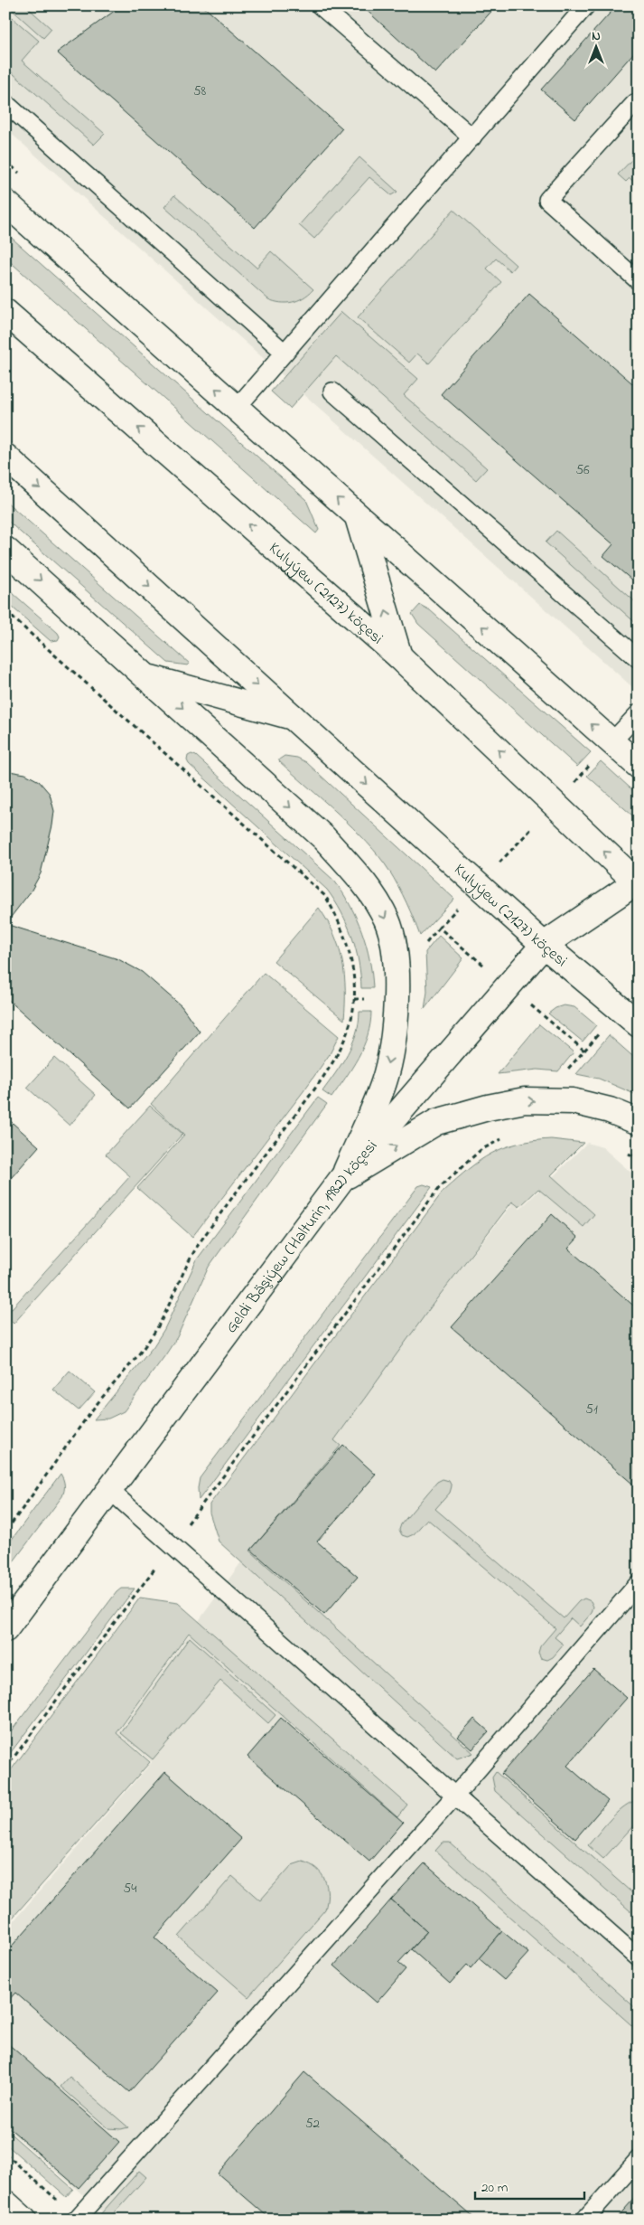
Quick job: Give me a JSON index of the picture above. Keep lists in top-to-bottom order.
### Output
{
  "streets": {
    "main road": ["Kulyýew (2127) köçesi", "Geldi Bäşiýew (Halturin, 1982) köçesi"]
  },
  "crossings": [
    ["Kulyýew (2127) köçesi", "Geldi Bäşiýew (Halturin, 1982) köçesi"]
  ],
  "house_numbers": [
    "58",
    "56",
    "51",
    "54",
    "52"
  ],
  "scale_bar": "20 m",
  "north": "top"
}
